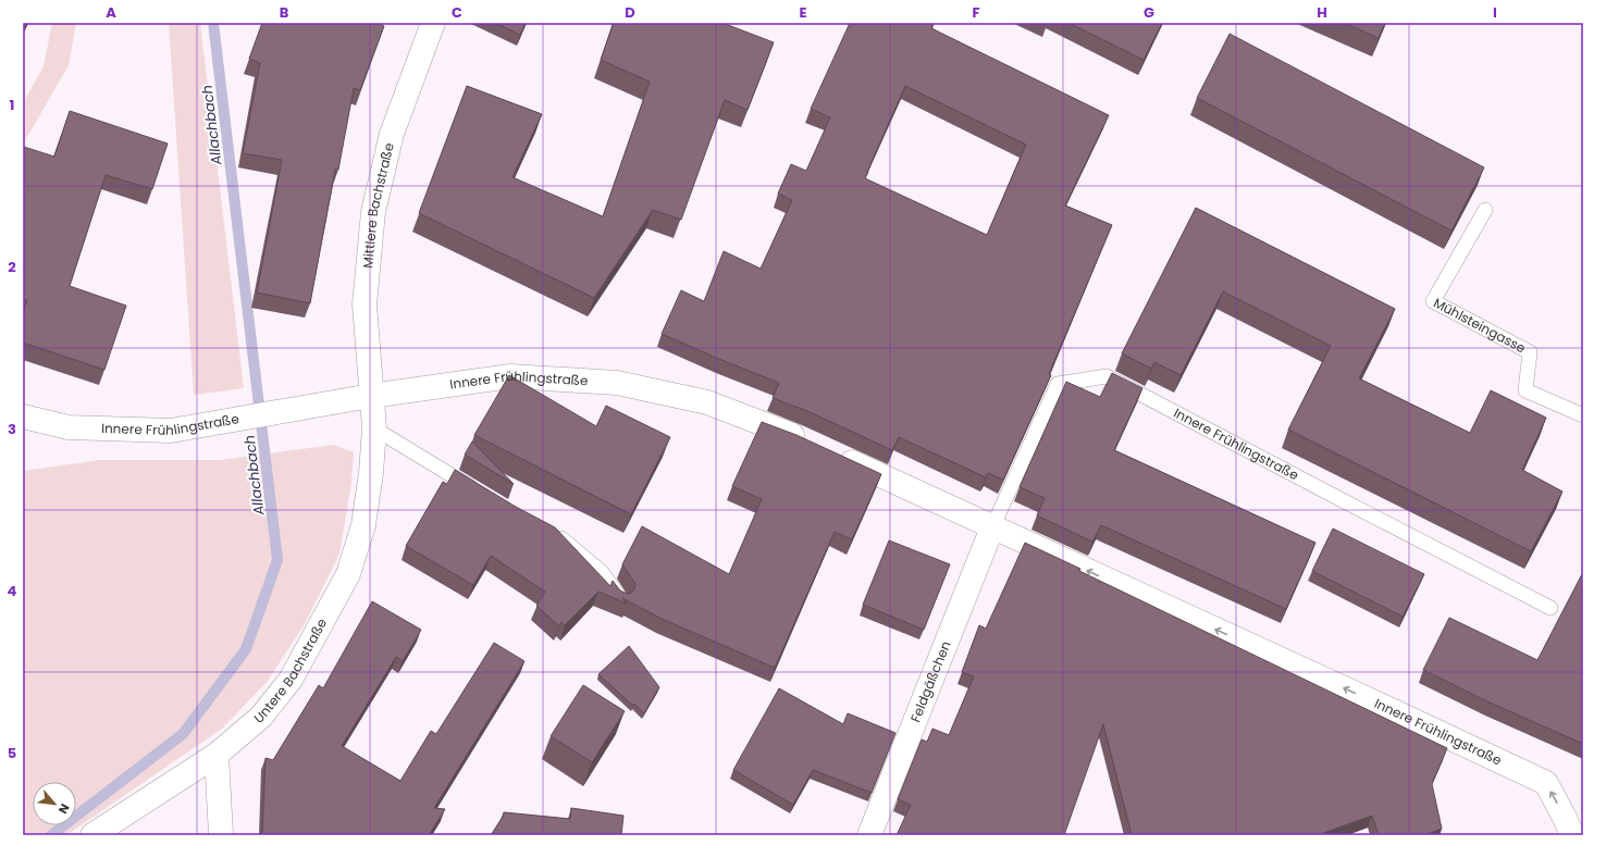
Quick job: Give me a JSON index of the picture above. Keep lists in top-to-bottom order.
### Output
{
  "streets": {
    "street": [
      "Mittlere Bachstraße",
      "Innere Frühlingstraße",
      "Untere Bachstraße",
      "Feldgäßchen"
    ],
    "lane": ["Mühlsteingasse"]
  },
  "crossings": [
    ["Mittlere Bachstraße", "Innere Frühlingstraße"],
    ["Mittlere Bachstraße", "Untere Bachstraße"],
    ["Innere Frühlingstraße", "Untere Bachstraße"],
    ["Innere Frühlingstraße", "Feldgäßchen"]
  ],
  "water": ["Allachbach"],
  "north": "bottom right",
  "grid": {
    "columns": [
      "A",
      "B",
      "C",
      "D",
      "E",
      "F",
      "G",
      "H",
      "I"
    ],
    "rows": [
      "1",
      "2",
      "3",
      "4",
      "5"
    ]
  }
}
